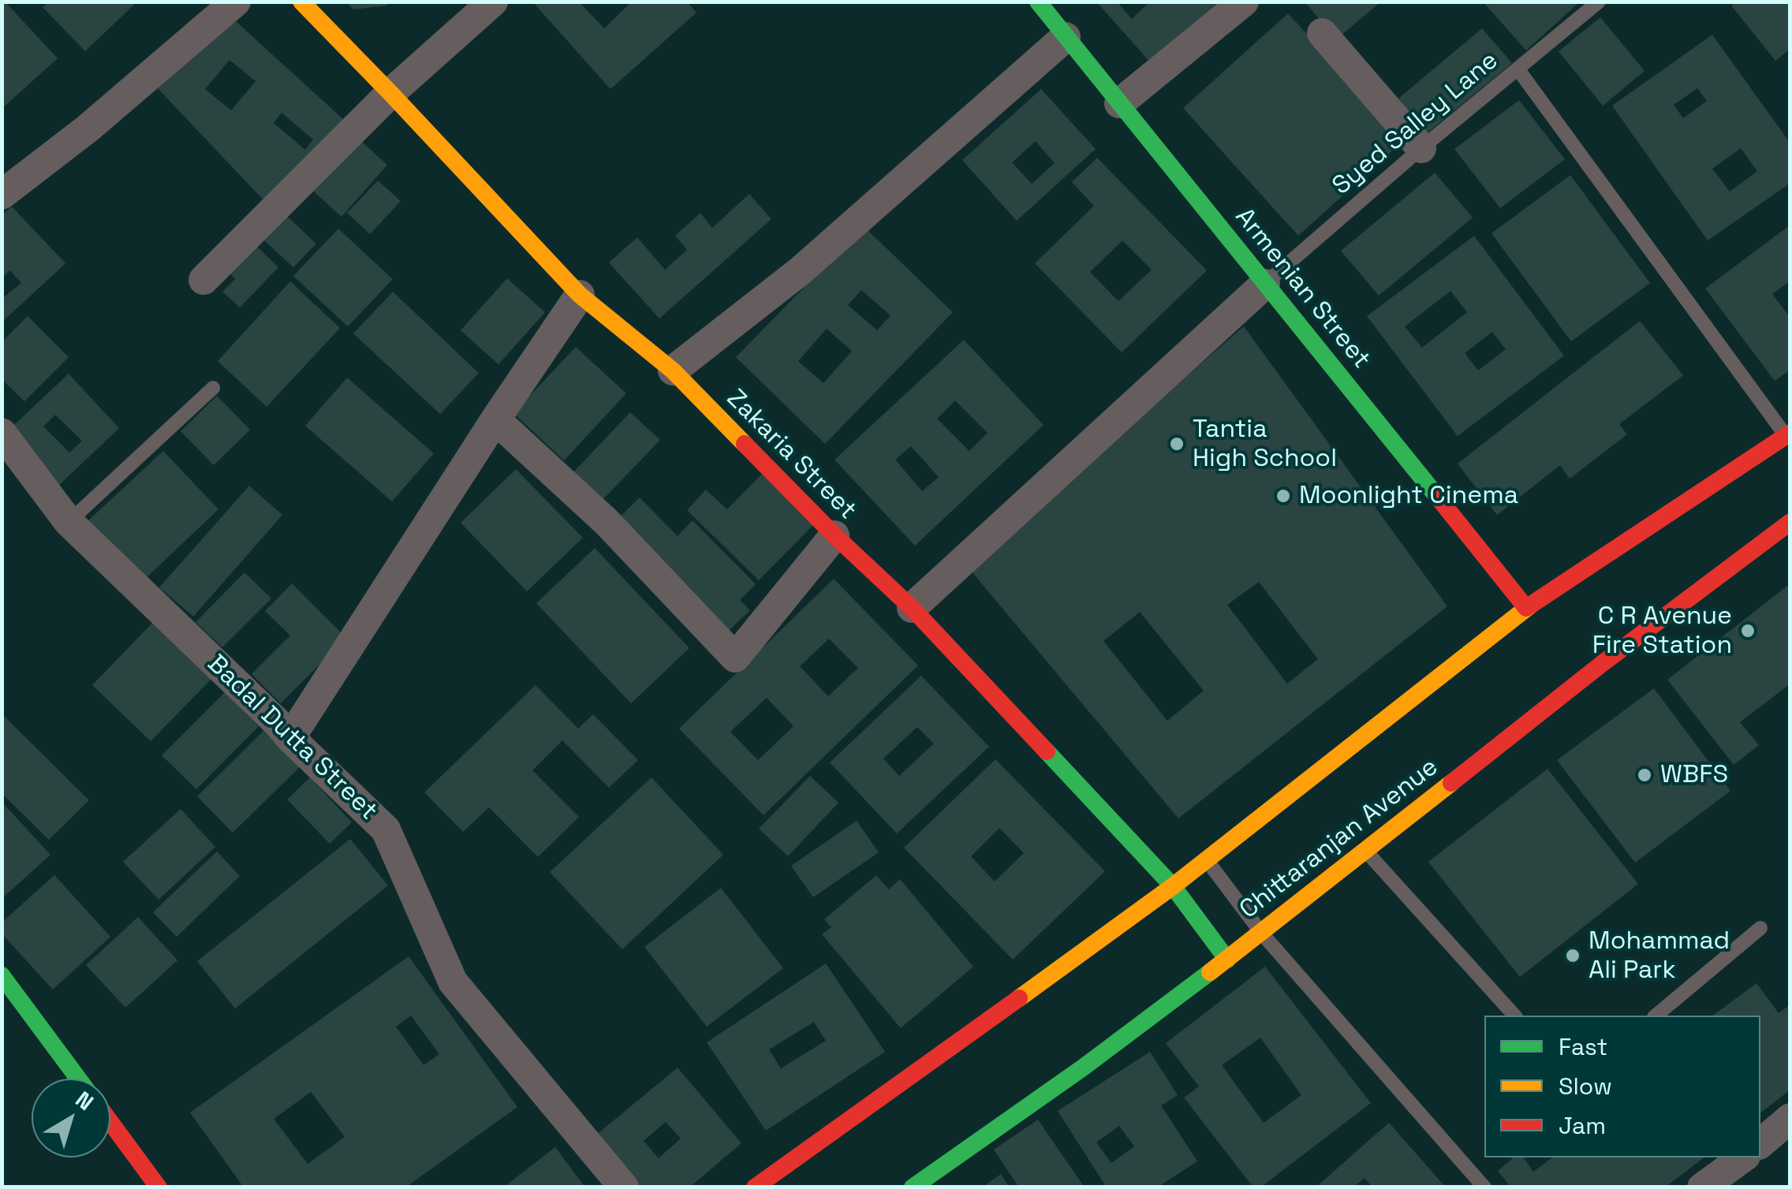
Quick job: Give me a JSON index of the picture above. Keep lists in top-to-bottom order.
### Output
{
  "streets": {
    "main road": ["Armenian Street", "Zakaria Street", "Chittaranjan Avenue"],
    "street": ["Badal Dutta Street"],
    "lane": ["Syed Salley Lane"]
  },
  "crossings": [
    ["Syed Salley Lane", "Armenian Street"],
    ["Zakaria Street", "Chittaranjan Avenue"]
  ],
  "places": [
    "Tantia High School",
    "Moonlight Cinema",
    "C R Avenue Fire Station",
    "WBFS",
    "Mohammad Ali Park"
  ],
  "legend": ["Fast", "Slow", "Jam"],
  "north": "top right"
}
